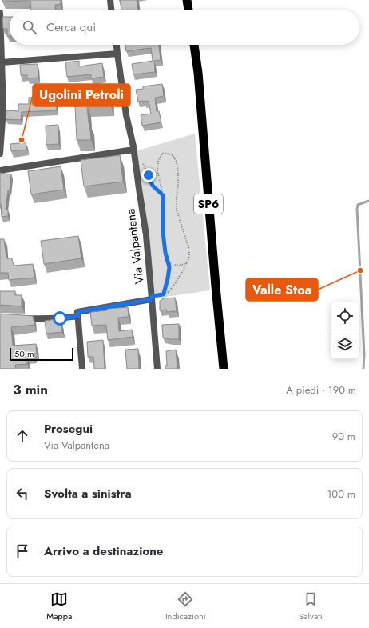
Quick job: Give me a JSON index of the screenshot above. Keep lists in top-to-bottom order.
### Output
{
  "streets": {
    "highway": ["SP6"],
    "street": ["Via Valpantena"]
  },
  "places": ["Ugolini Petroli", "Valle Stoa"],
  "scale_bar": "50 m",
  "page": {
    "search": "Cerca qui",
    "scale": "50 m",
    "heading": ["3 min", "A piedi · 190 m"],
    "list": [
      ["Prosegui", "Via Valpantena", "90 m"],
      ["Svolta a sinistra", "100 m"],
      "Arrivo a destinazione"
    ],
    "nav": ["Mappa", "Indicazioni", "Salvati"]
  }
}
